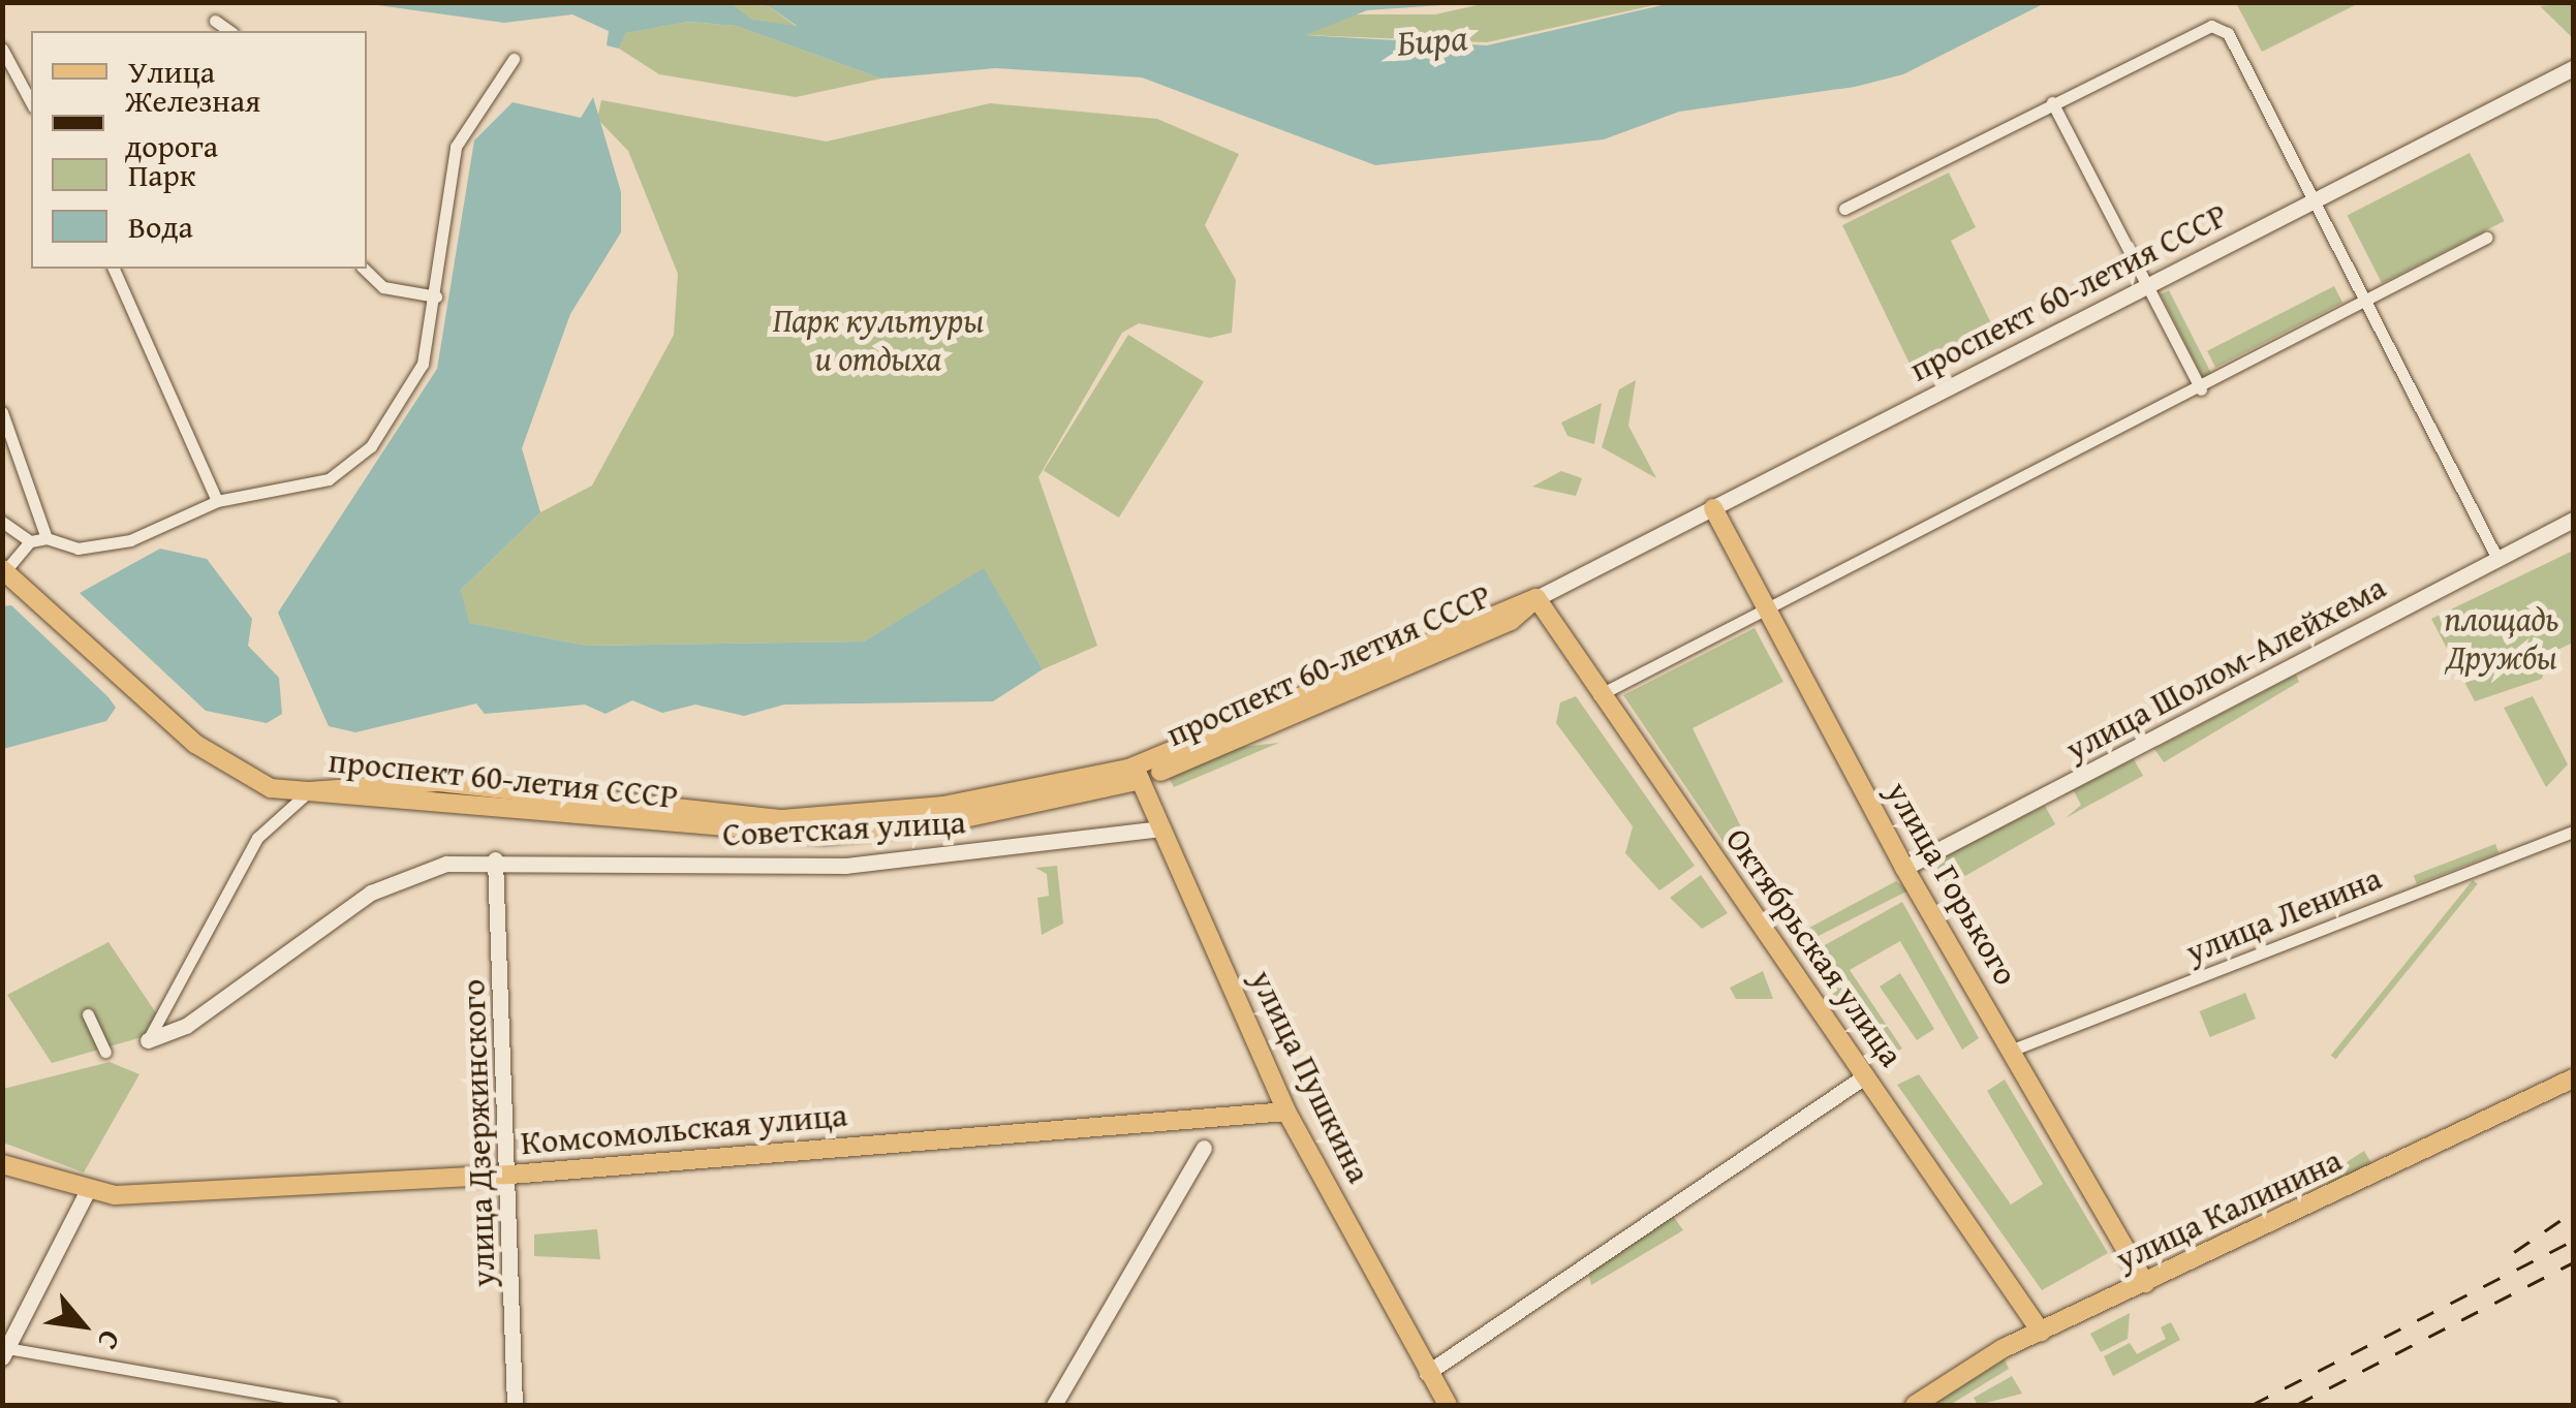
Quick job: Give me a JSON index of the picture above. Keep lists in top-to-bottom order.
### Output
{
  "streets": {
    "main road": [
      "проспект 60-летия СССР",
      "улица Шолом-Алейхема",
      "Советская улица",
      "улица Горького",
      "Октябрьская улица",
      "улица Пушкина",
      "Комсомольская улица",
      "улица Дзержинского",
      "улица Калинина"
    ],
    "street": ["улица Ленина"]
  },
  "crossings": [
    ["проспект 60-летия СССР", "улица Горького"],
    ["проспект 60-летия СССР", "Октябрьская улица"],
    ["проспект 60-летия СССР", "улица Пушкина"],
    ["улица Шолом-Алейхема", "улица Горького"],
    ["Советская улица", "улица Пушкина"],
    ["Советская улица", "улица Дзержинского"],
    ["улица Горького", "улица Ленина"],
    ["улица Горького", "улица Калинина"],
    ["Октябрьская улица", "улица Калинина"],
    ["улица Пушкина", "Комсомольская улица"],
    ["Комсомольская улица", "улица Дзержинского"]
  ],
  "water": ["Бира"],
  "parks": ["Парк культуры и отдыха", "площадь Дружбы"],
  "legend": [
    "Улица",
    "Железная дорога",
    "Парк",
    "Вода"
  ],
  "north": "bottom right"
}
